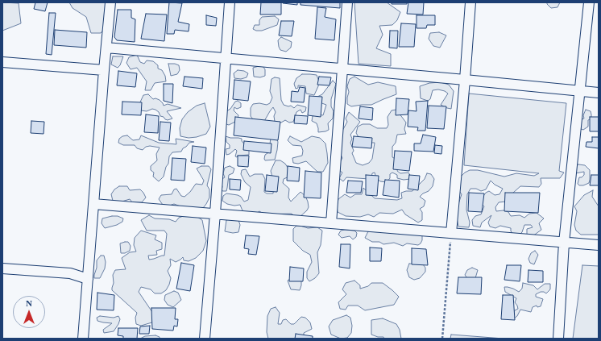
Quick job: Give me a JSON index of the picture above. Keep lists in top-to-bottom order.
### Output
{
  "north": "top"
}
